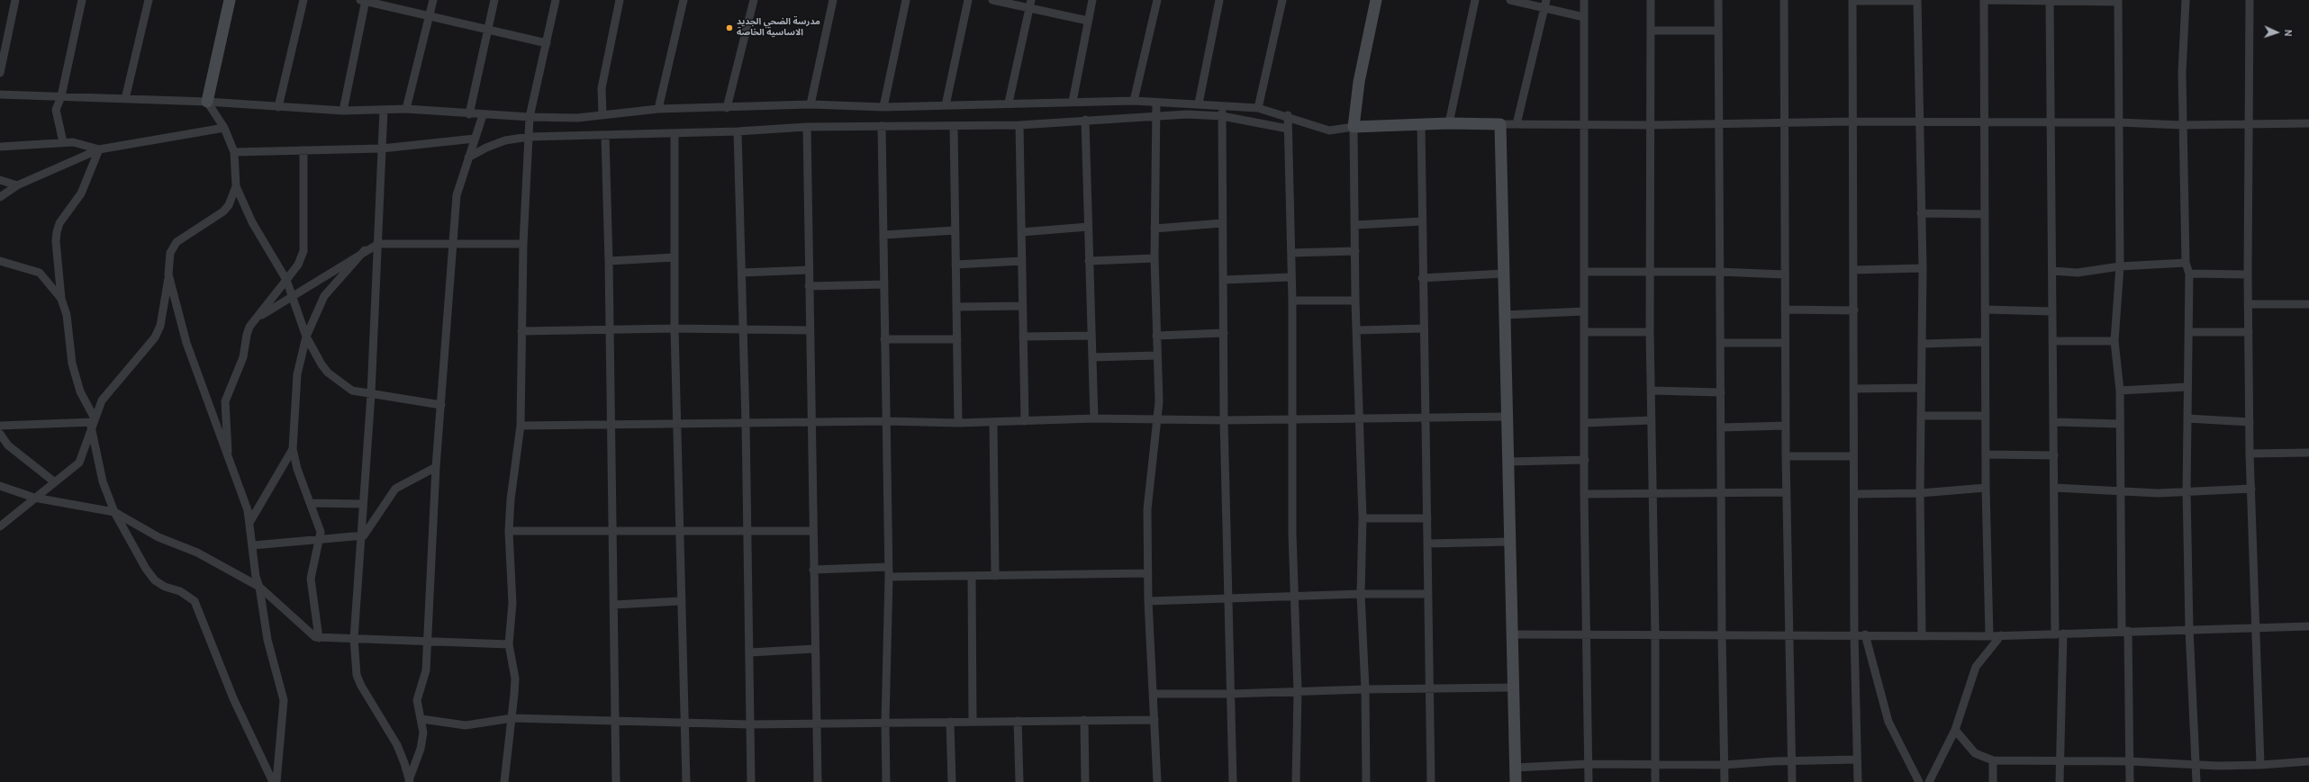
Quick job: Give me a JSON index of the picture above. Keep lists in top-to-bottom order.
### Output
{
  "places": ["مدرسة الضحي الجديد الاساسية الخاصة"],
  "north": "right"
}
